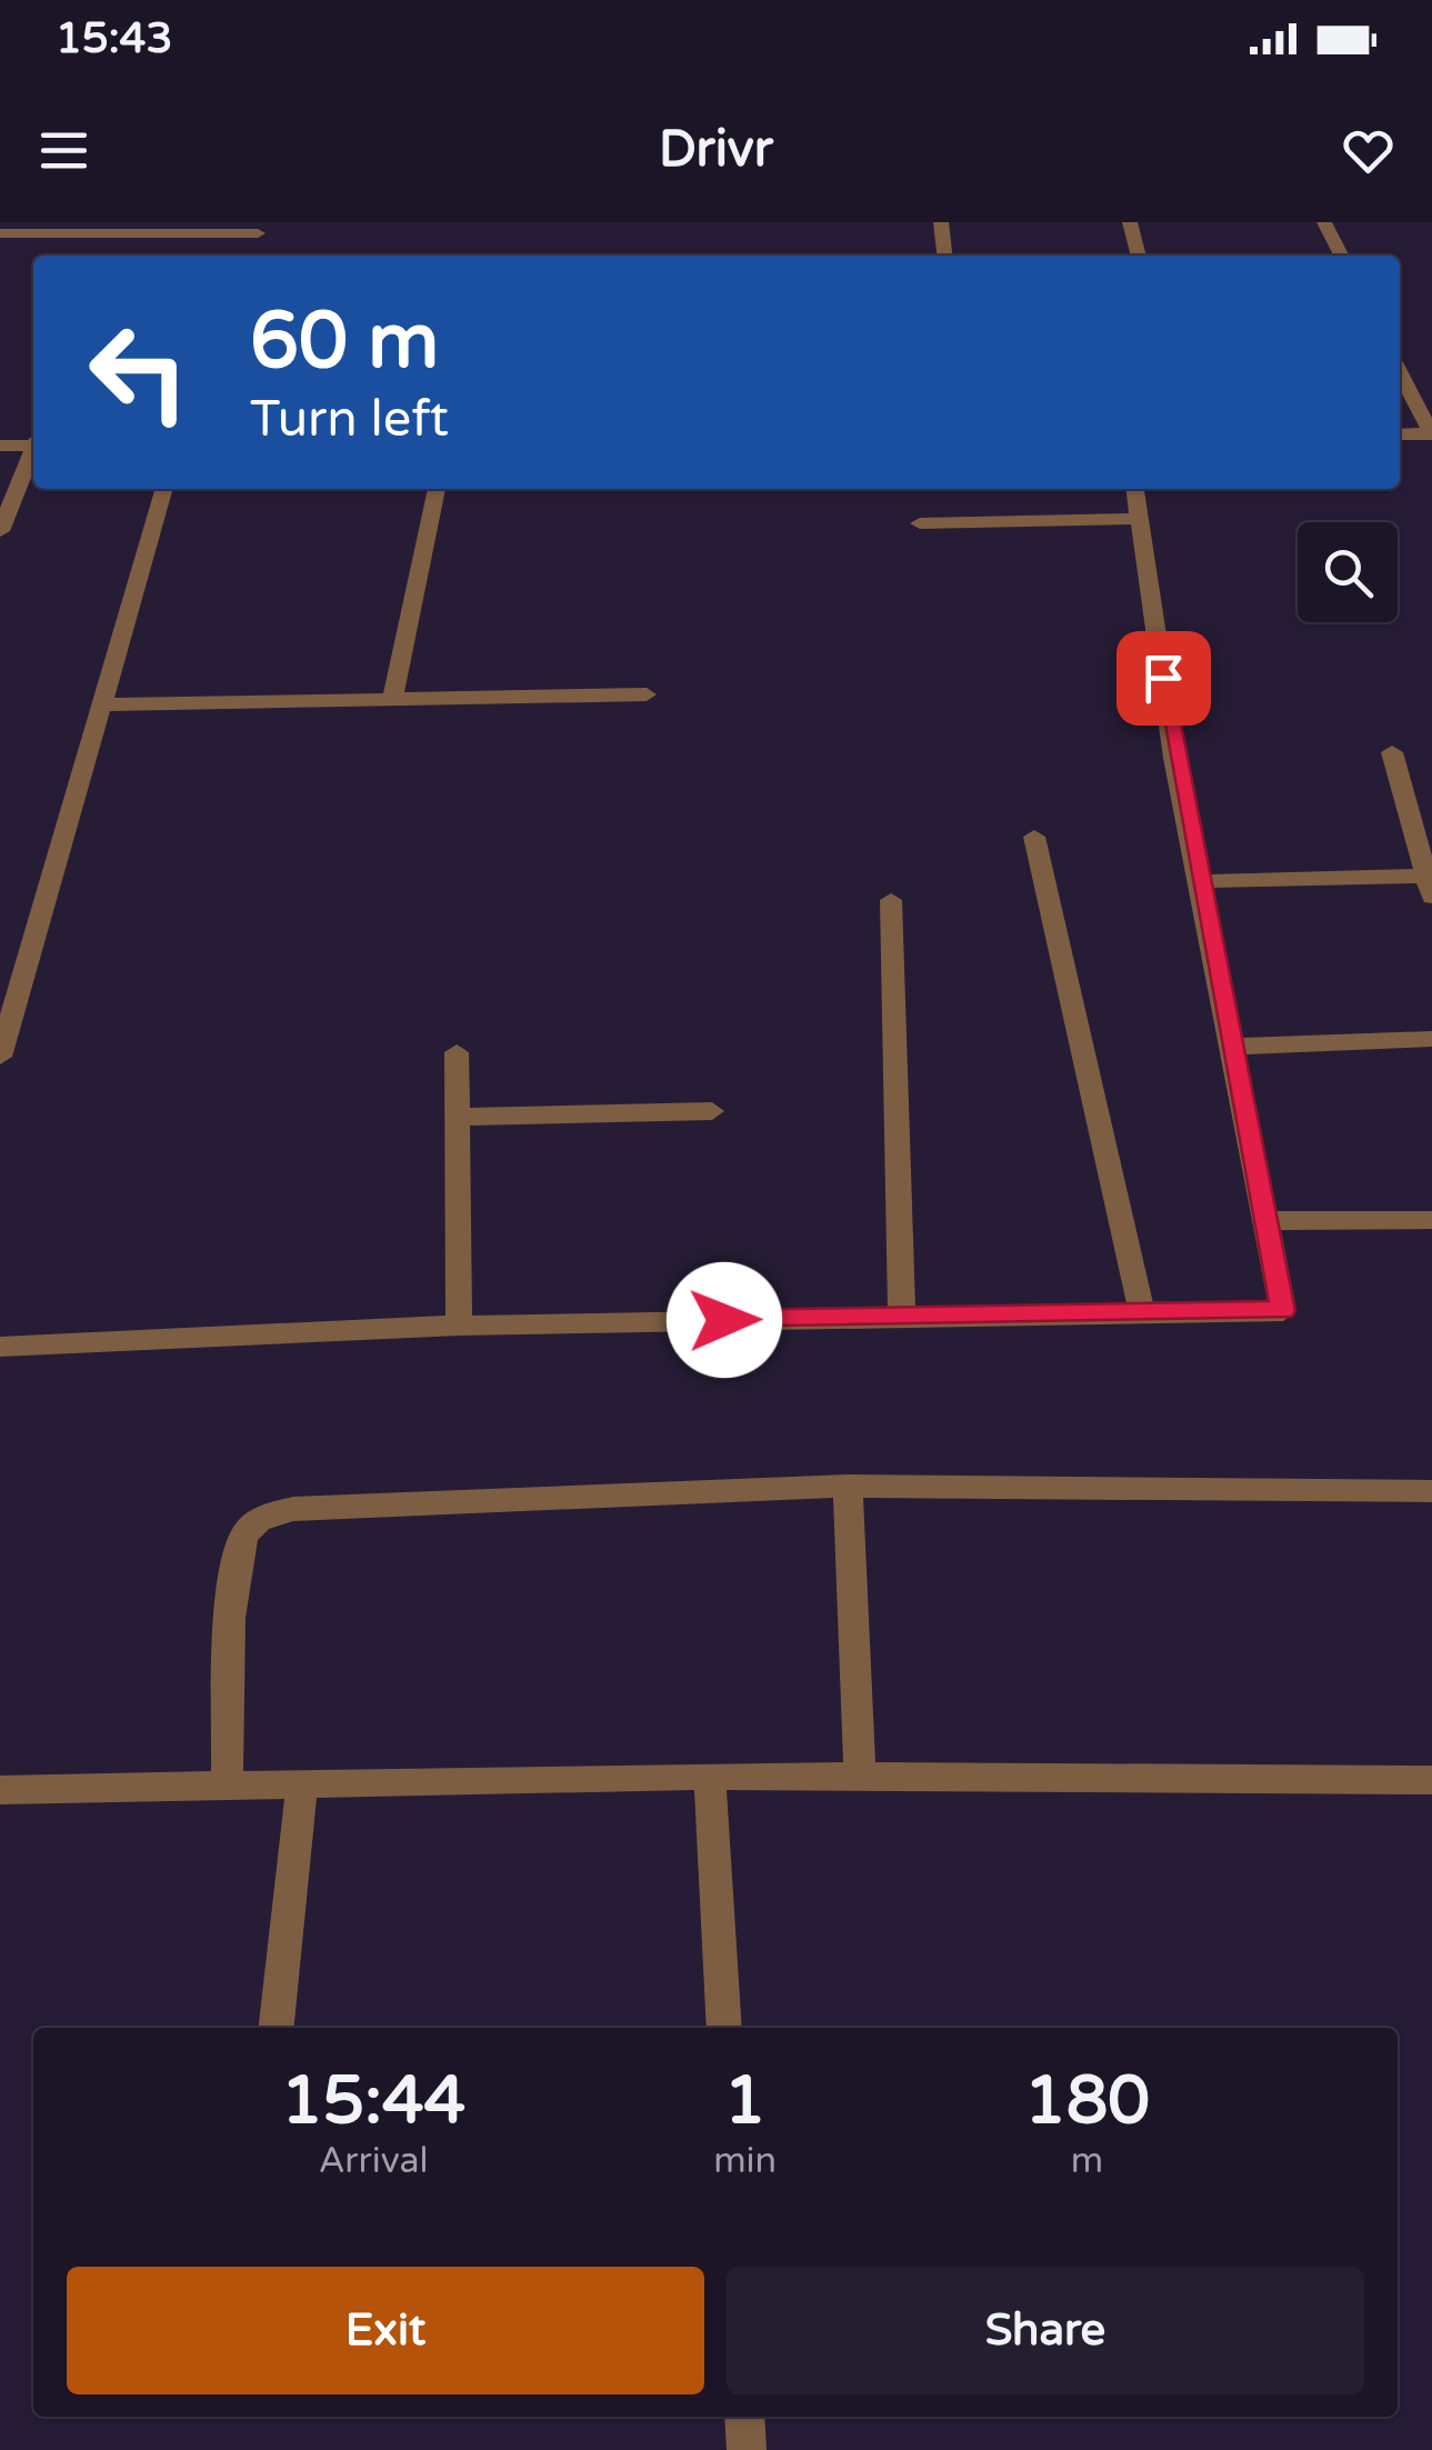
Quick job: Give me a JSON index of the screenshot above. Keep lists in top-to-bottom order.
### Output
{
  "page": {
    "status": "15:43",
    "header": "Drivr",
    "turn": ["60 m", "Turn left"],
    "eta": [
      "15:44",
      "Arrival",
      "1",
      "min",
      "180",
      "m"
    ],
    "buttons": ["Exit", "Share"]
  }
}
